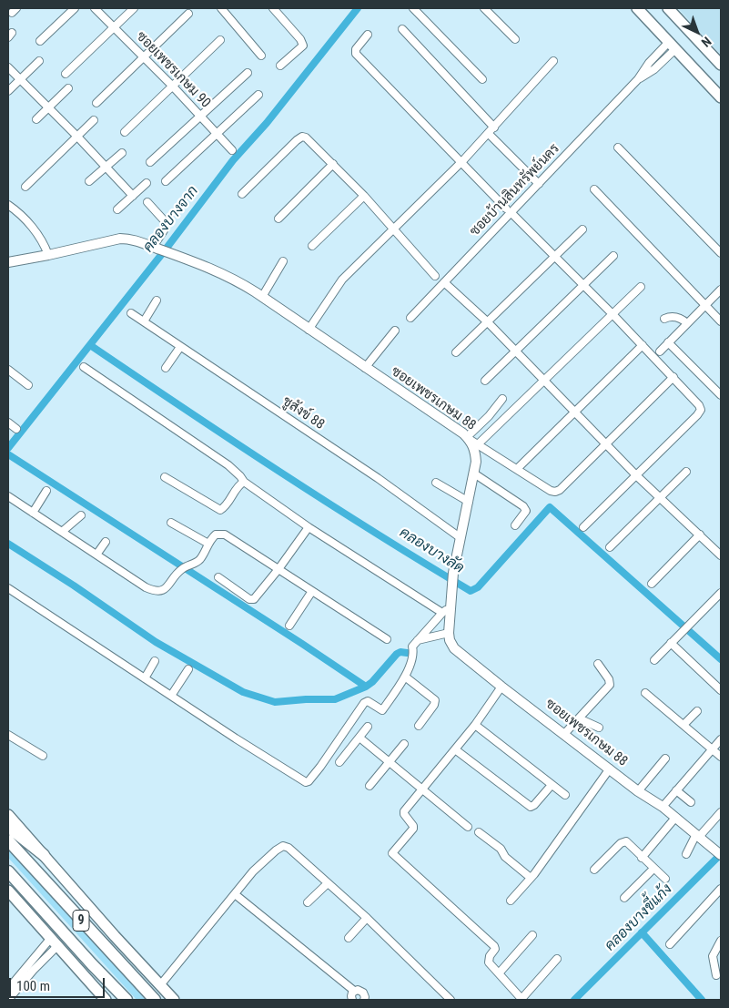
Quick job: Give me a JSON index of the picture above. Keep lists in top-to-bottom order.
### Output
{
  "streets": {
    "highway": ["9"],
    "street": [
      "ซอยเพชรเกษม 90",
      "ซอยบ้านสินทรัพย์นคร",
      "ซอยเพชรเกษม 88",
      "ชูสังข์ 88"
    ]
  },
  "crossings": [
    ["ซอยเพชรเกษม 88", "ชูสังข์ 88"]
  ],
  "water": ["คลองบางจาก", "คลองบางลัด", "คลองบางขี้แก้ง"],
  "scale_bar": "100 m",
  "north": "bottom right"
}
